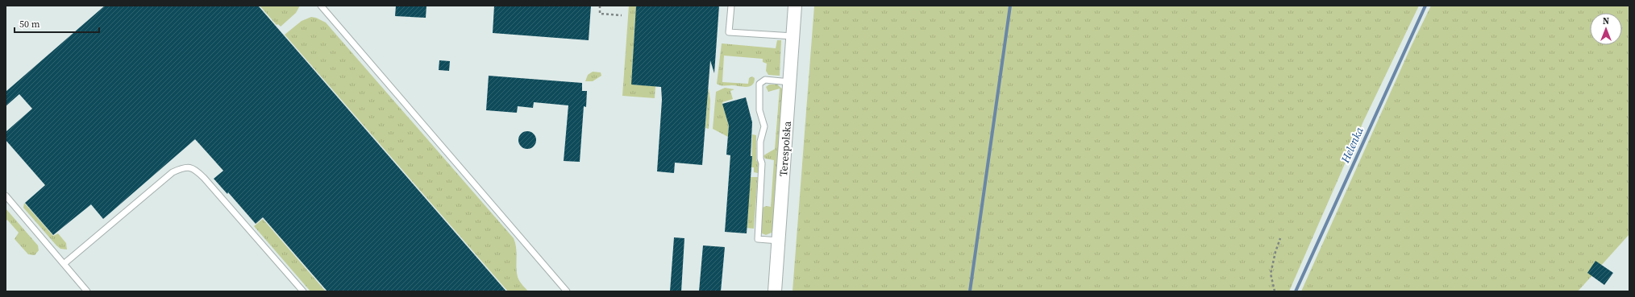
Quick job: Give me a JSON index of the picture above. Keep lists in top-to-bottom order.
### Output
{
  "streets": {
    "street": ["Terespolska"]
  },
  "water": ["Helenka"],
  "scale_bar": "50 m",
  "north": "top"
}
